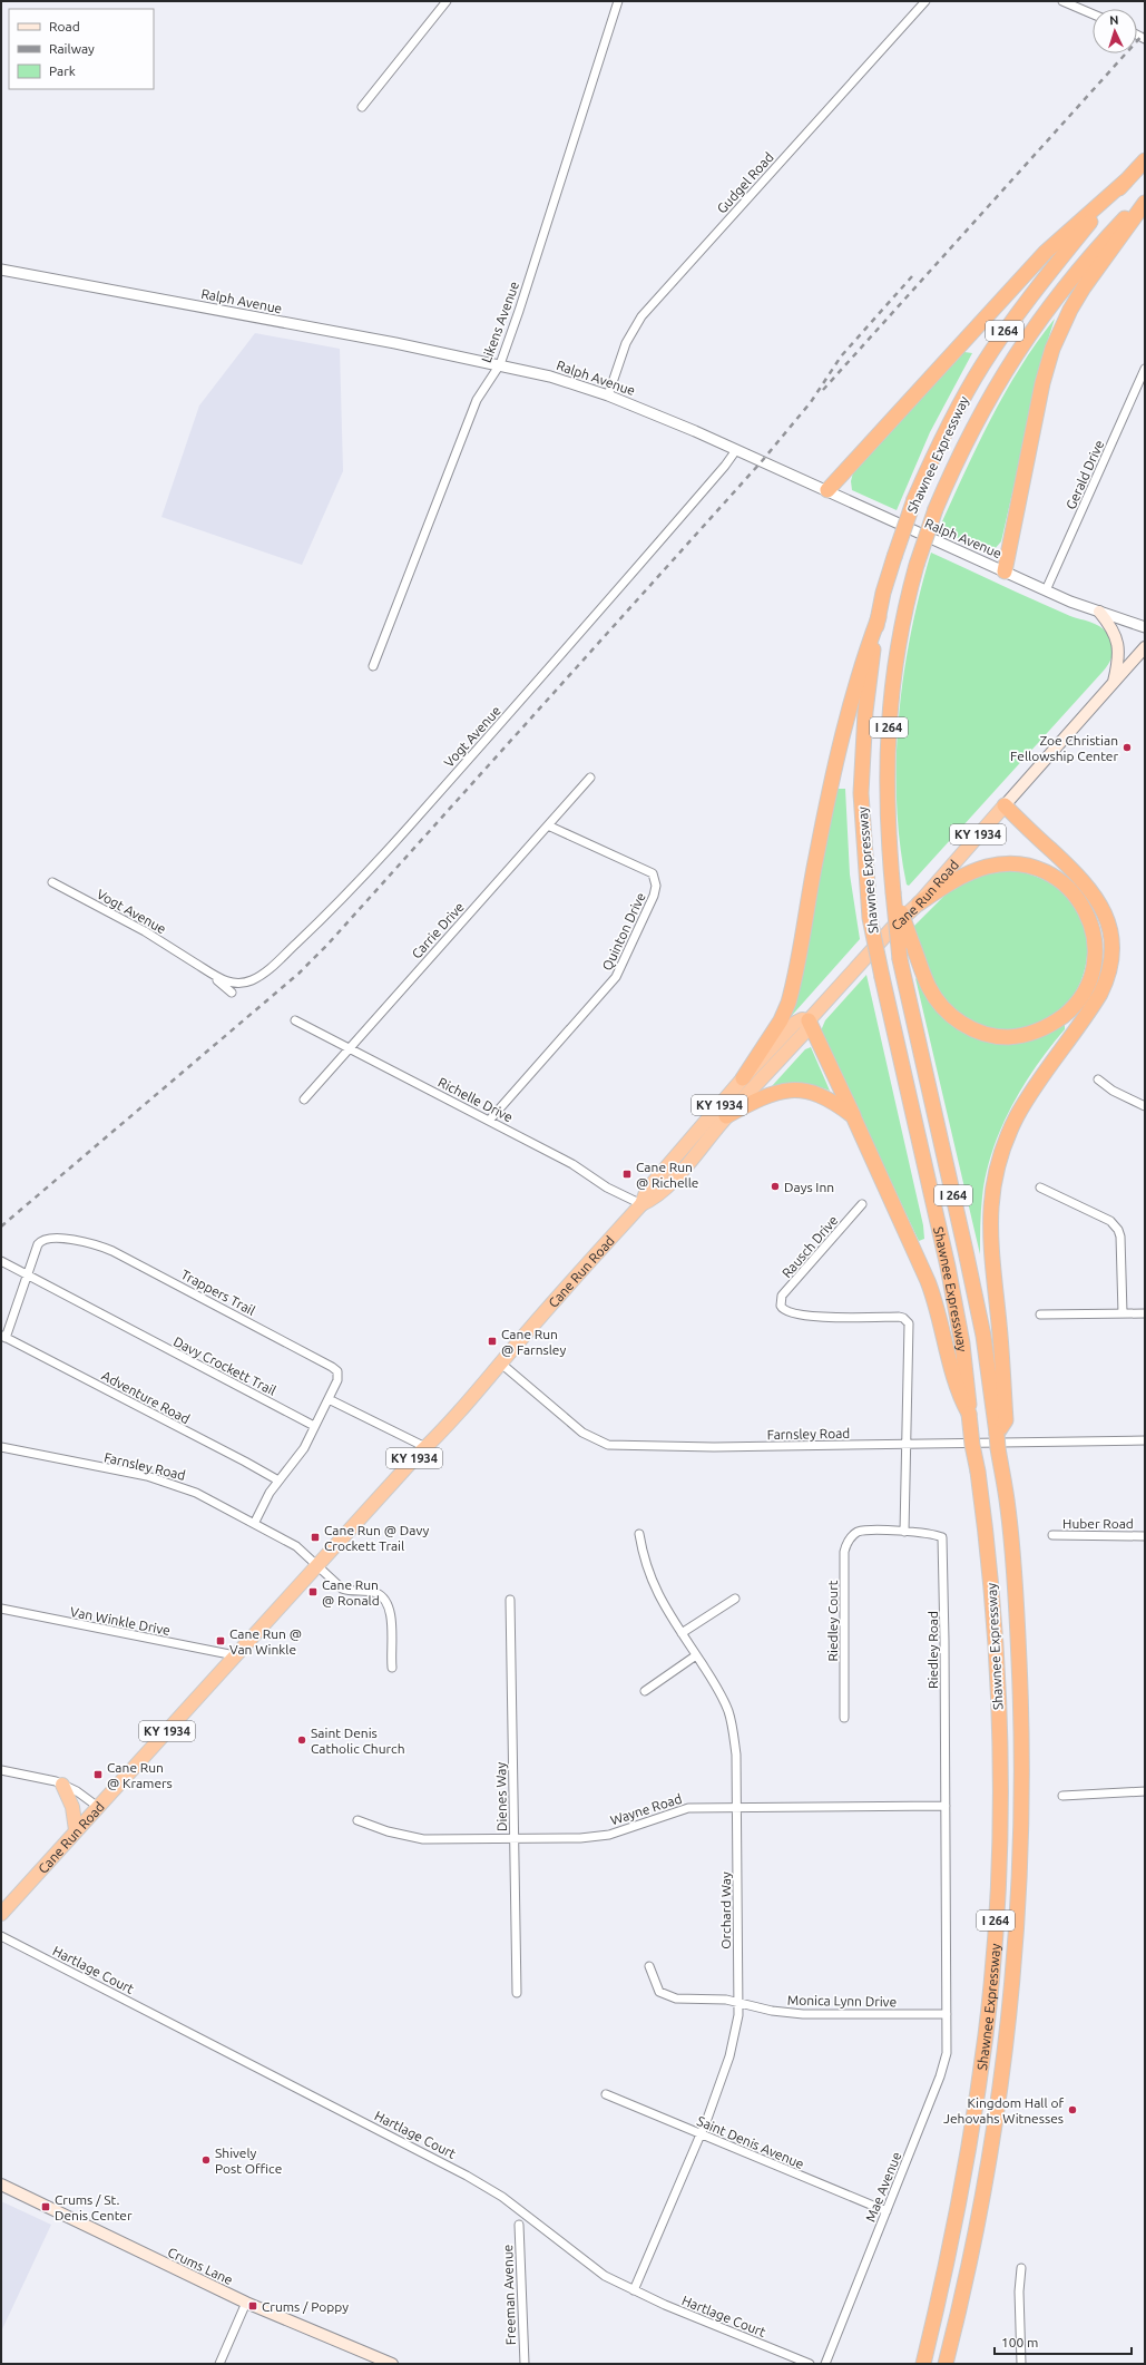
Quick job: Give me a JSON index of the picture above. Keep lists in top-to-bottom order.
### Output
{
  "streets": {
    "highway": [
      "I 264",
      "Shawnee Expressway",
      "KY 1934",
      "Cane Run Road"
    ],
    "main road": ["Crums Lane"],
    "street": [
      "Gudgel Road",
      "Ralph Avenue",
      "Likens Avenue",
      "Gerald Drive",
      "Vogt Avenue",
      "Carrie Drive",
      "Quinton Drive",
      "Richelle Drive",
      "Rausch Drive",
      "Trappers Trail",
      "Davy Crockett Trail",
      "Adventure Road",
      "Farnsley Road",
      "Huber Road",
      "Van Winkle Drive",
      "Riedley Court",
      "Riedley Road",
      "Dienes Way",
      "Wayne Road",
      "Orchard Way",
      "Hartlage Court",
      "Monica Lynn Drive",
      "Saint Denis Avenue",
      "Mae Avenue",
      "Freeman Avenue"
    ]
  },
  "crossings": [
    ["Gudgel Road", "Ralph Avenue"],
    ["Ralph Avenue", "Likens Avenue"],
    ["Ralph Avenue", "Gerald Drive"],
    ["Ralph Avenue", "Vogt Avenue"],
    ["Cane Run Road", "Richelle Drive"],
    ["Cane Run Road", "Farnsley Road"],
    ["Cane Run Road", "Van Winkle Drive"],
    ["Carrie Drive", "Quinton Drive"],
    ["Carrie Drive", "Richelle Drive"],
    ["Quinton Drive", "Richelle Drive"],
    ["Rausch Drive", "Farnsley Road"],
    ["Trappers Trail", "Davy Crockett Trail"],
    ["Riedley Court", "Riedley Road"],
    ["Riedley Road", "Wayne Road"],
    ["Riedley Road", "Monica Lynn Drive"],
    ["Riedley Road", "Mae Avenue"],
    ["Dienes Way", "Wayne Road"],
    ["Wayne Road", "Orchard Way"],
    ["Orchard Way", "Hartlage Court"],
    ["Orchard Way", "Monica Lynn Drive"],
    ["Orchard Way", "Saint Denis Avenue"],
    ["Monica Lynn Drive", "Mae Avenue"],
    ["Saint Denis Avenue", "Mae Avenue"]
  ],
  "places": {
    "other": [
      "Zoe Christian Fellowship Center",
      "Days Inn",
      "Saint Denis Catholic Church",
      "Kingdom Hall of Jehovahs Witnesses",
      "Shively Post Office"
    ],
    "transit": [
      "Cane Run @ Richelle",
      "Cane Run @ Farnsley",
      "Cane Run @ Davy Crockett Trail",
      "Cane Run @ Ronald",
      "Cane Run @ Van Winkle",
      "Cane Run @ Kramers",
      "Crums / St. Denis Center",
      "Crums / Poppy"
    ]
  },
  "legend": ["Road", "Railway", "Park"],
  "scale_bar": "100 m",
  "north": "top"
}
